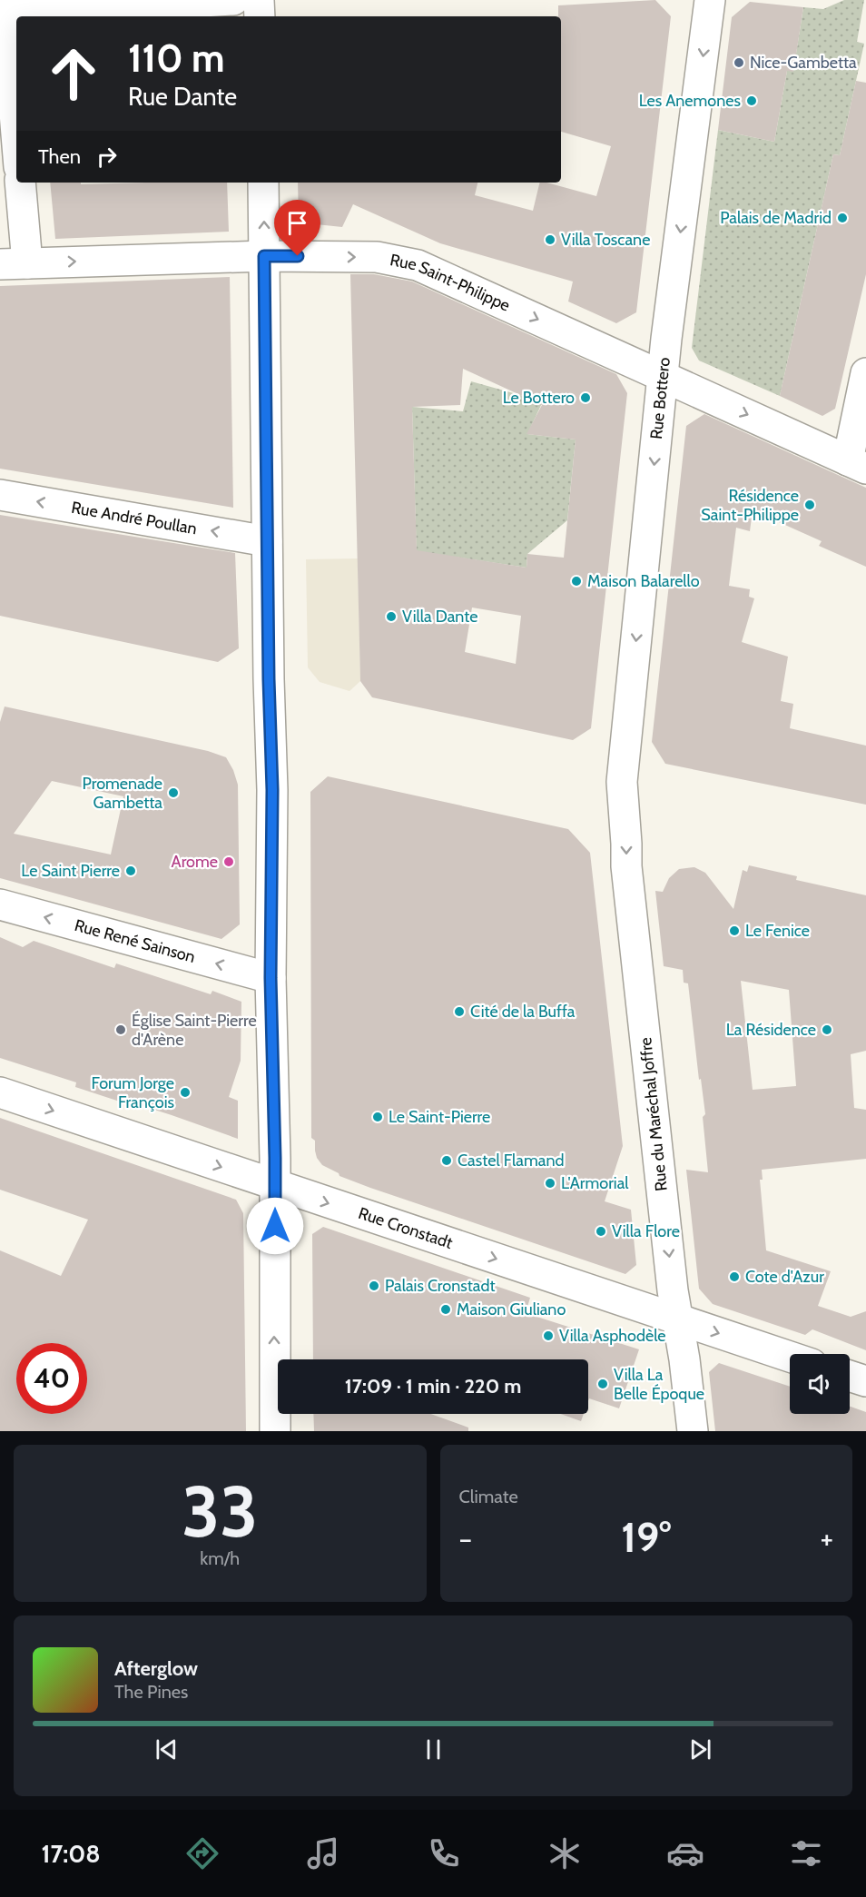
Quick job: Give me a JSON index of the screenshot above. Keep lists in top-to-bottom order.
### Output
{
  "streets": {
    "street": [
      "Rue Saint-Philippe",
      "Rue Bottero",
      "Rue André Poullan",
      "Rue René Sainson",
      "Rue du Maréchal Joffre",
      "Rue Cronstadt"
    ]
  },
  "crossings": [
    ["Rue Saint-Philippe", "Rue Bottero"],
    ["Rue Bottero", "Rue du Maréchal Joffre"],
    ["Rue du Maréchal Joffre", "Rue Cronstadt"]
  ],
  "one_way": [
    "Rue Saint-Philippe",
    "Rue Bottero",
    "Rue André Poullan",
    "Rue René Sainson",
    "Rue du Maréchal Joffre",
    "Rue Cronstadt"
  ],
  "places": [
    "Nice-Gambetta",
    "Les Anemones",
    "Palais de Madrid",
    "Villa Toscane",
    "Le Bottero",
    "Résidence Saint-Philippe",
    "Maison Balarello",
    "Villa Dante",
    "Promenade Gambetta",
    "Arome",
    "Le Saint Pierre",
    "Le Fenice",
    "Cité de la Buffa",
    "Église Saint-Pierre d'Arène",
    "La Résidence",
    "Forum Jorge François",
    "Le Saint-Pierre",
    "Castel Flamand",
    "L'Armorial",
    "Villa Flore",
    "Cote d'Azur",
    "Palais Cronstadt",
    "Maison Giuliano",
    "Villa Asphodèle",
    "Villa La Belle Époque"
  ],
  "page": {
    "turn": ["110 m", "Rue Dante"],
    "then": "Then",
    "limit": "40",
    "trip": "17:09 · 1 min · 220 m",
    "tile": [
      ["33", "km/h"],
      "Climate"
    ],
    "heat": ["−", "19°", "+"],
    "song": ["Afterglow", "The Pines"],
    "tabs": "17:08"
  }
}
